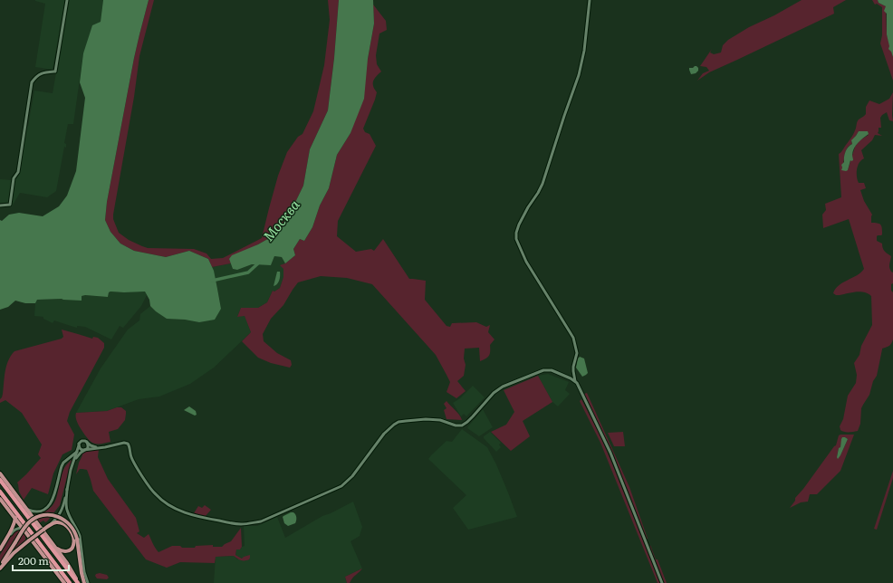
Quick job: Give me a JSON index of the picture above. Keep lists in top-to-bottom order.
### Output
{
  "water": ["Москва"],
  "scale_bar": "200 m"
}
